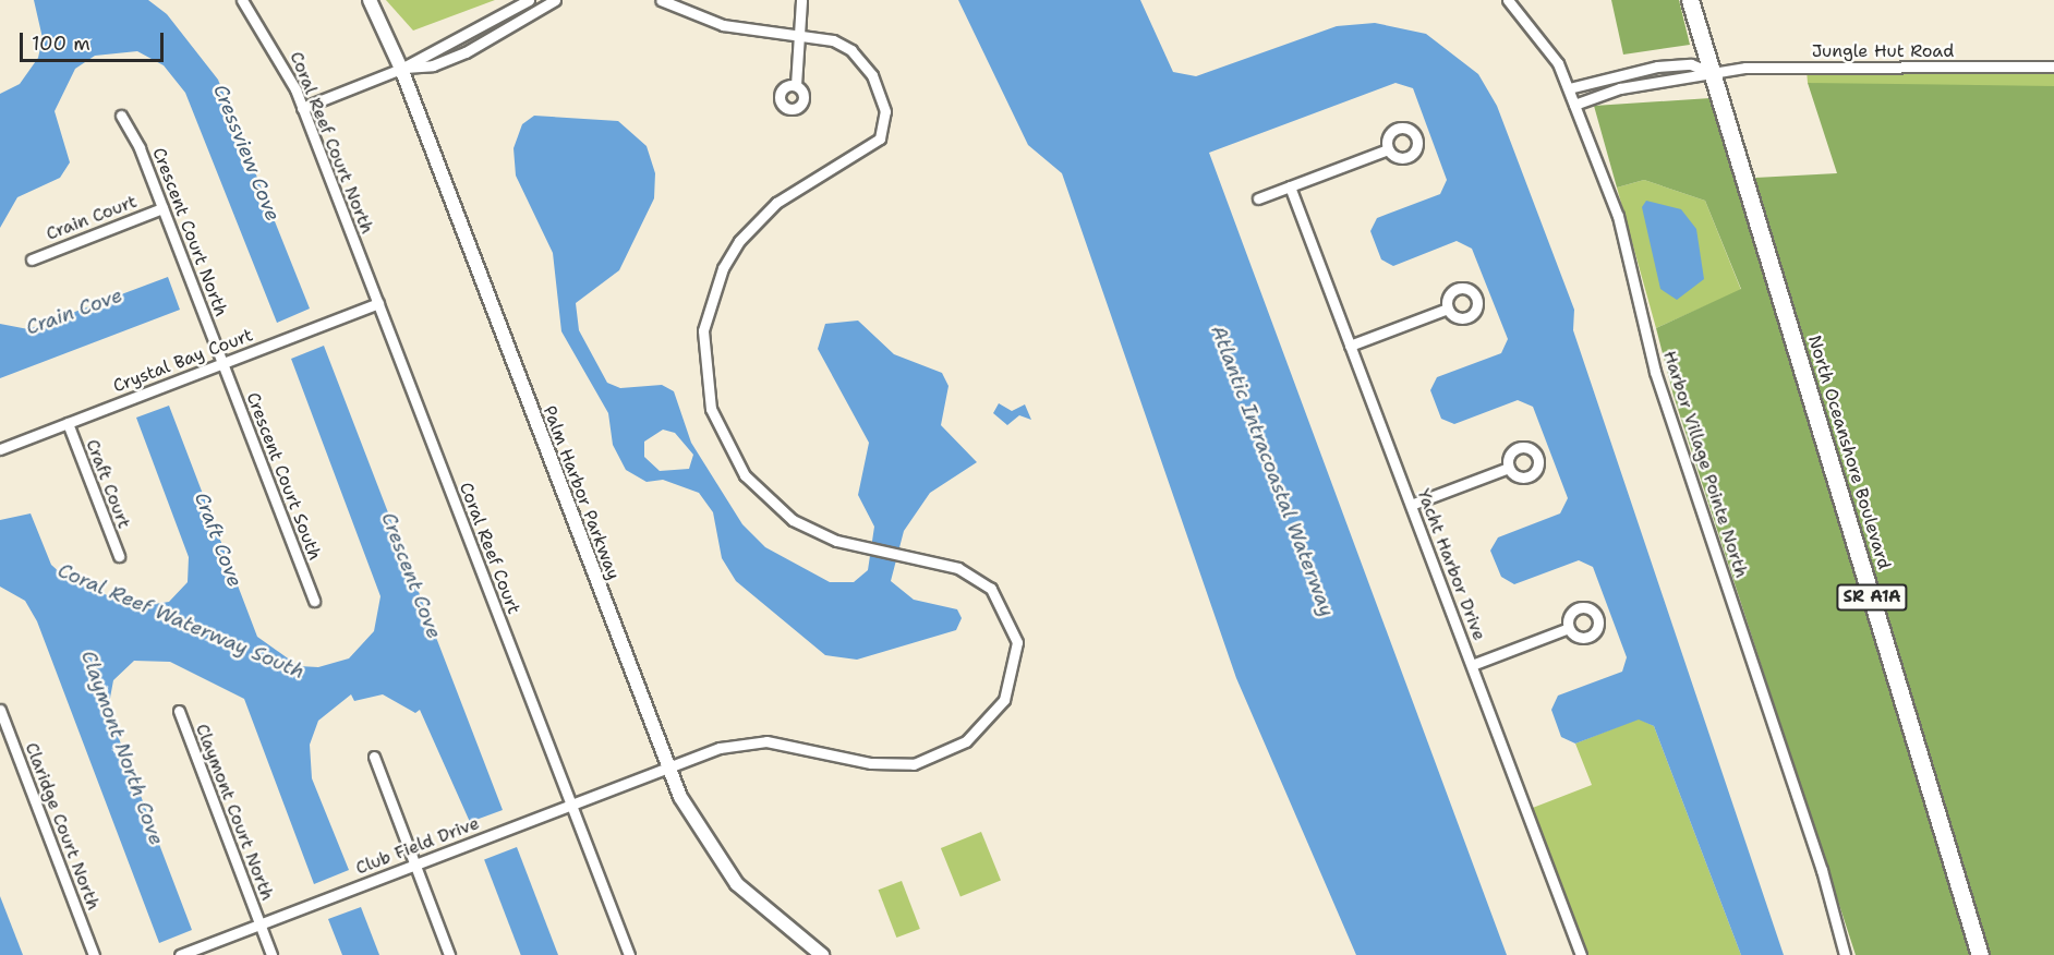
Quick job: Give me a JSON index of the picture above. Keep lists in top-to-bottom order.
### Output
{
  "streets": {
    "main road": ["North Oceanshore Boulevard", "SR A1A"],
    "street": [
      "Jungle Hut Road",
      "Coral Reef Court North",
      "Crain Court",
      "Crescent Court North",
      "Crystal Bay Court",
      "Harbor Village Pointe North",
      "Crescent Court South",
      "Craft Court",
      "Palm Harbor Parkway",
      "Coral Reef Court",
      "Yacht Harbor Drive",
      "Claymont Court North",
      "Claridge Court North",
      "Club Field Drive"
    ]
  },
  "crossings": [
    ["Jungle Hut Road", "North Oceanshore Boulevard"],
    ["Coral Reef Court North", "Crystal Bay Court"],
    ["Coral Reef Court North", "Coral Reef Court"],
    ["Crain Court", "Crescent Court North"],
    ["Crescent Court North", "Crystal Bay Court"],
    ["Crescent Court North", "Crescent Court South"],
    ["Crystal Bay Court", "Crescent Court South"],
    ["Crystal Bay Court", "Craft Court"],
    ["Crystal Bay Court", "Coral Reef Court"],
    ["Palm Harbor Parkway", "Club Field Drive"],
    ["Coral Reef Court", "Club Field Drive"],
    ["Claymont Court North", "Club Field Drive"]
  ],
  "water": [
    "Cressview Cove",
    "Crain Cove",
    "Atlantic Intracoastal Waterway",
    "Craft Cove",
    "Crescent Cove",
    "Coral Reef Waterway South",
    "Claymont North Cove"
  ],
  "scale_bar": "100 m"
}
